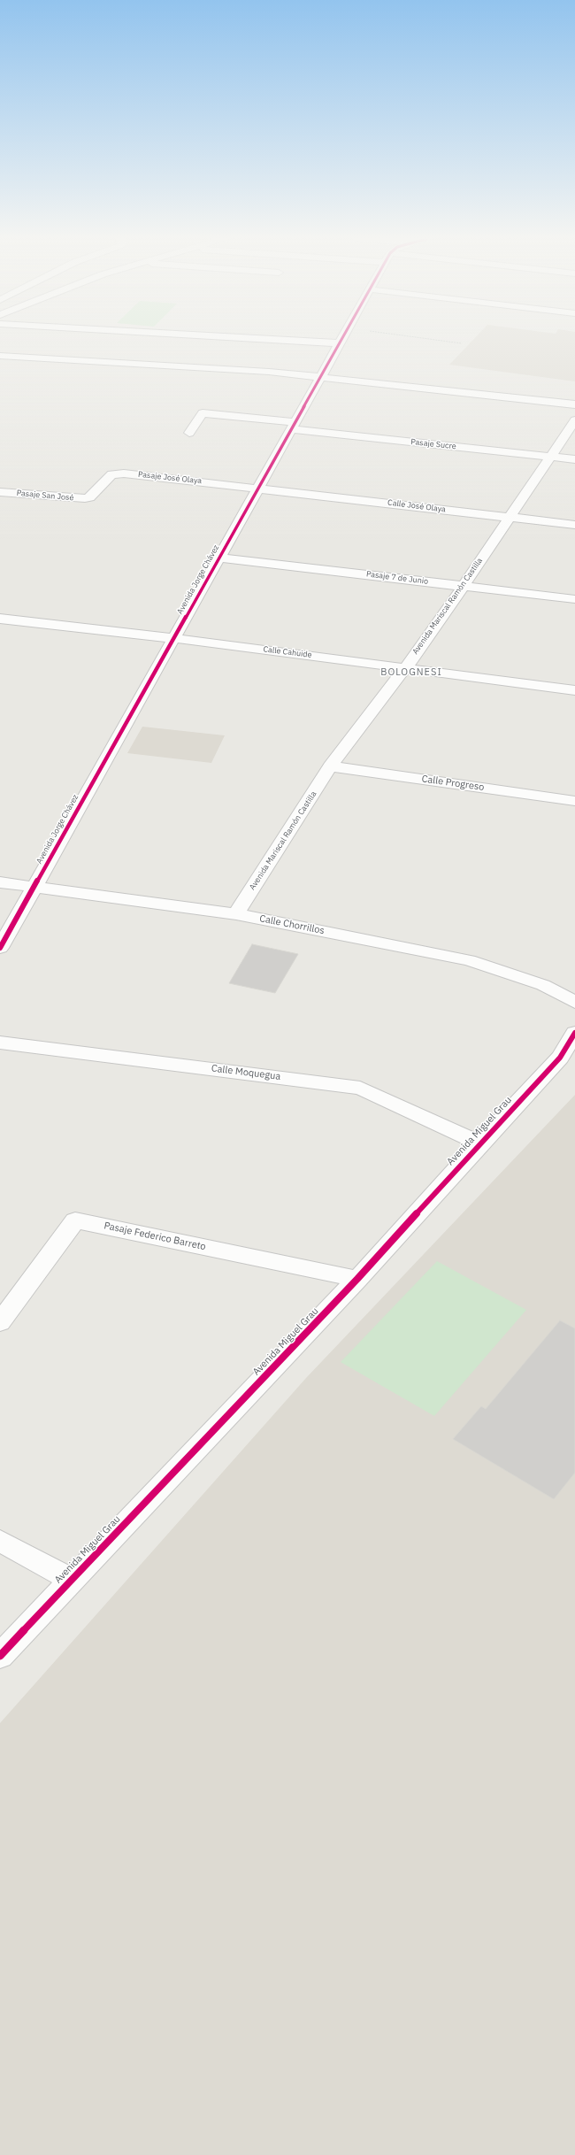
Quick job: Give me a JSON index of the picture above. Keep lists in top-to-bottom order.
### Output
{
  "streets": {
    "street": [
      "Pasaje Sucre",
      "Pasaje José Olaya",
      "Pasaje San José",
      "Calle José Olaya",
      "Pasaje 7 de Junio",
      "Avenida Jorge Chávez",
      "Avenida Mariscal Ramón Castilla",
      "Calle Cahuide",
      "Calle Progreso",
      "Calle Chorrillos",
      "Calle Moquegua",
      "Avenida Miguel Grau",
      "Pasaje Federico Barreto"
    ]
  },
  "crossings": [
    ["Pasaje Sucre", "Avenida Jorge Chávez"],
    ["Pasaje Sucre", "Avenida Mariscal Ramón Castilla"],
    ["Pasaje José Olaya", "Pasaje San José"],
    ["Pasaje José Olaya", "Calle José Olaya"],
    ["Pasaje José Olaya", "Avenida Jorge Chávez"],
    ["Calle José Olaya", "Avenida Jorge Chávez"],
    ["Calle José Olaya", "Avenida Mariscal Ramón Castilla"],
    ["Pasaje 7 de Junio", "Avenida Jorge Chávez"],
    ["Pasaje 7 de Junio", "Avenida Mariscal Ramón Castilla"],
    ["Avenida Jorge Chávez", "Calle Cahuide"],
    ["Avenida Jorge Chávez", "Calle Chorrillos"],
    ["Avenida Mariscal Ramón Castilla", "Calle Cahuide"],
    ["Avenida Mariscal Ramón Castilla", "Calle Progreso"],
    ["Avenida Mariscal Ramón Castilla", "Calle Chorrillos"],
    ["Calle Moquegua", "Avenida Miguel Grau"],
    ["Avenida Miguel Grau", "Pasaje Federico Barreto"]
  ],
  "districts": ["BOLOGNESI"]
}
